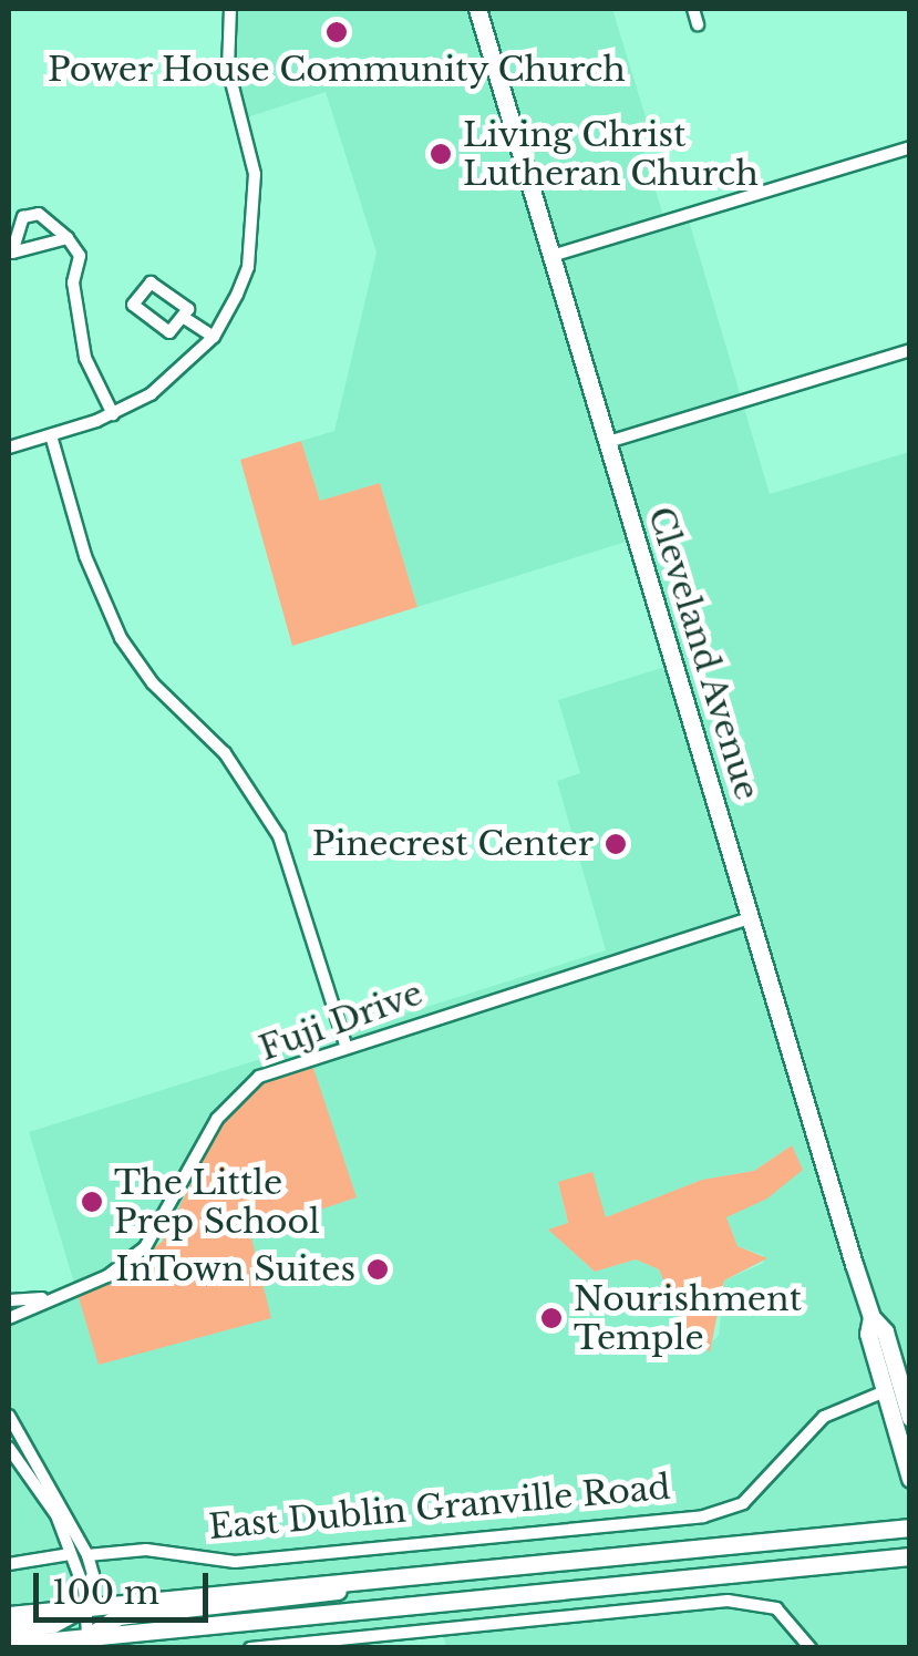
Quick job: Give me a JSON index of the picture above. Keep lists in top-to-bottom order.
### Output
{
  "streets": {
    "main road": ["Cleveland Avenue", "East Dublin Granville Road"],
    "street": ["Fuji Drive"]
  },
  "crossings": [
    ["Cleveland Avenue", "Fuji Drive"],
    ["Cleveland Avenue", "East Dublin Granville Road"]
  ],
  "places": [
    "Power House Community Church",
    "Living Christ Lutheran Church",
    "Pinecrest Center",
    "The Little Prep School",
    "InTown Suites",
    "Nourishment Temple"
  ],
  "scale_bar": "100 m"
}
